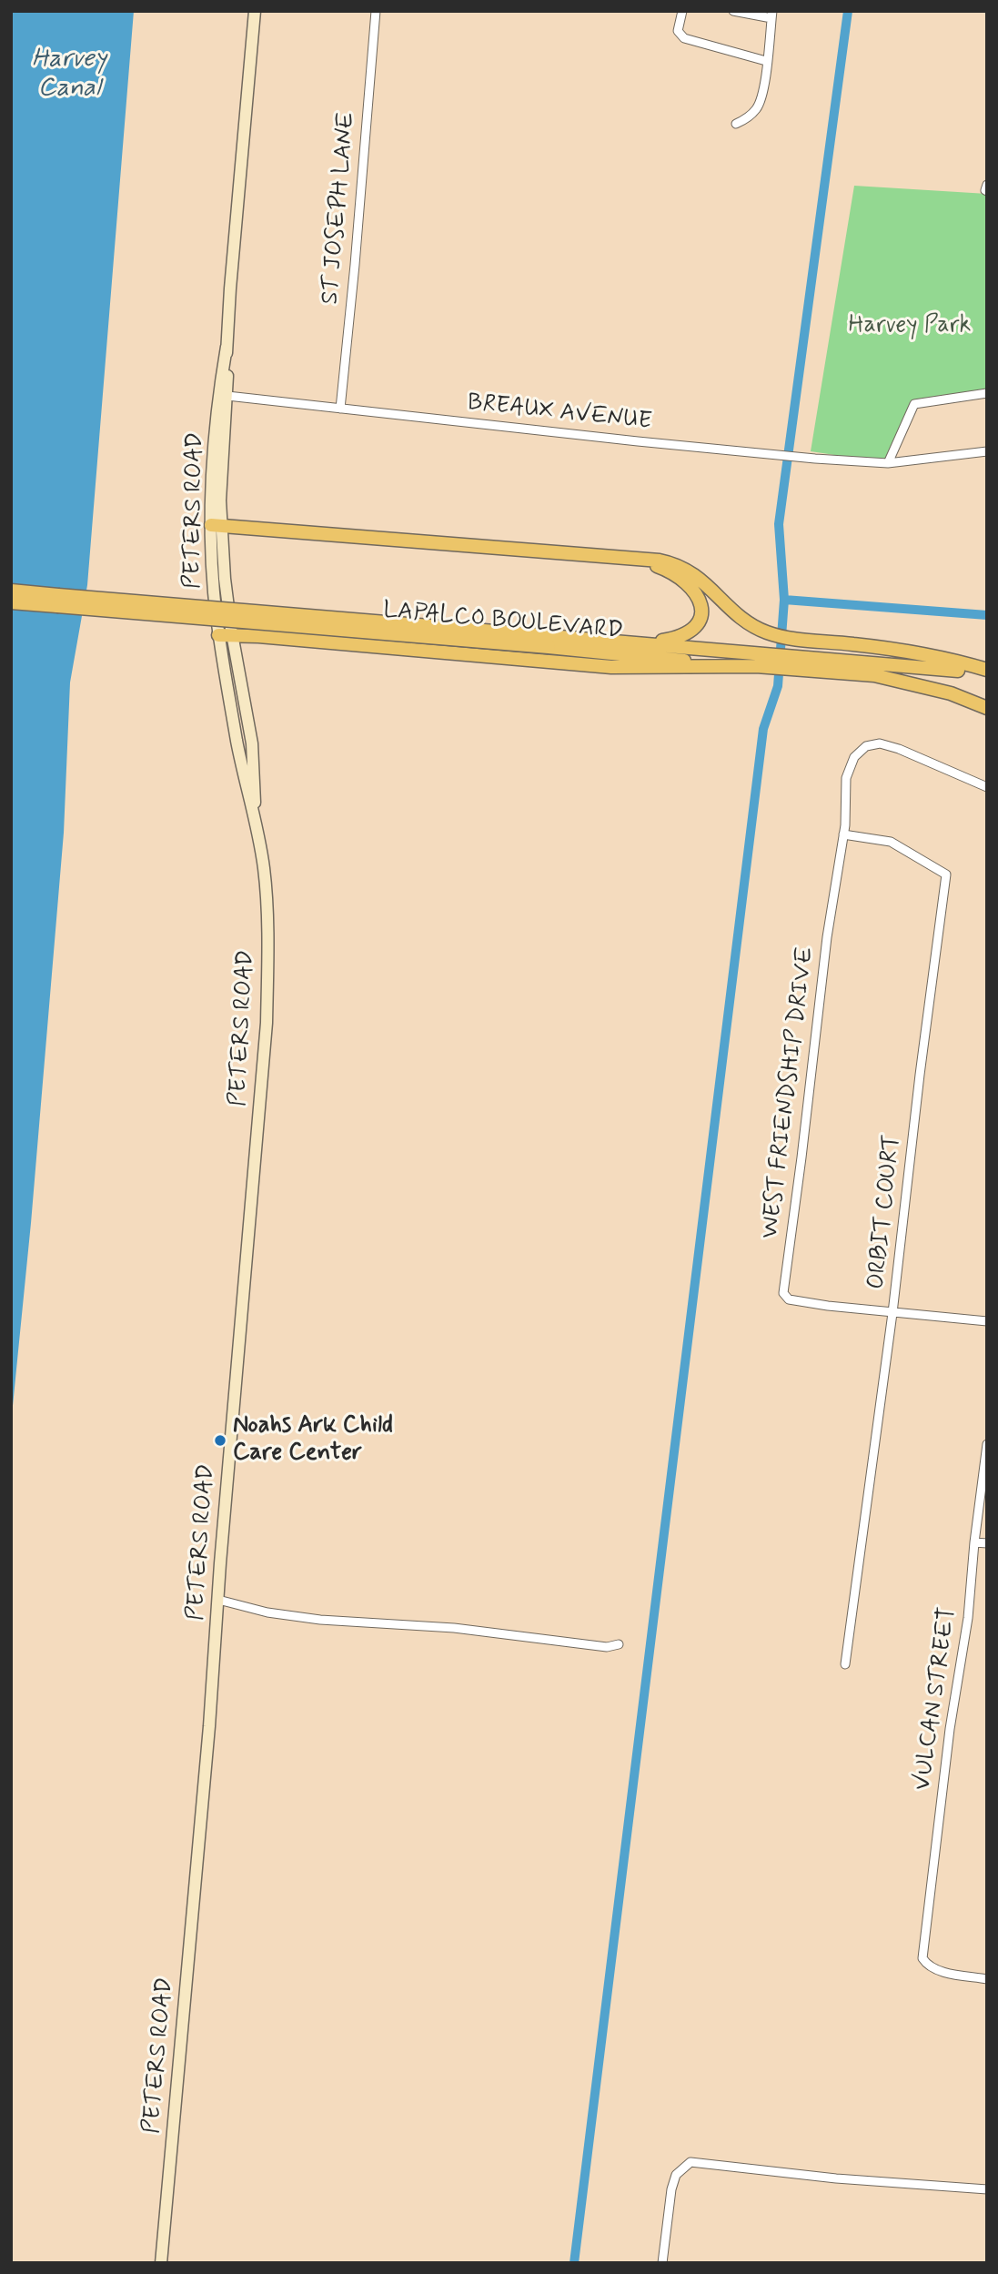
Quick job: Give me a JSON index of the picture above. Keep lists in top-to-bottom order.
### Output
{
  "streets": {
    "main road": ["PETERS ROAD", "LAPALCO BOULEVARD"],
    "street": [
      "ST JOSEPH LANE",
      "BREAUX AVENUE",
      "WEST FRIENDSHIP DRIVE",
      "ORBIT COURT",
      "VULCAN STREET"
    ]
  },
  "crossings": [
    ["ST JOSEPH LANE", "BREAUX AVENUE"],
    ["BREAUX AVENUE", "PETERS ROAD"],
    ["WEST FRIENDSHIP DRIVE", "ORBIT COURT"]
  ],
  "water": ["Harvey Canal"],
  "parks": ["Harvey Park"],
  "places": ["Noahs Ark Child Care Center"]
}
